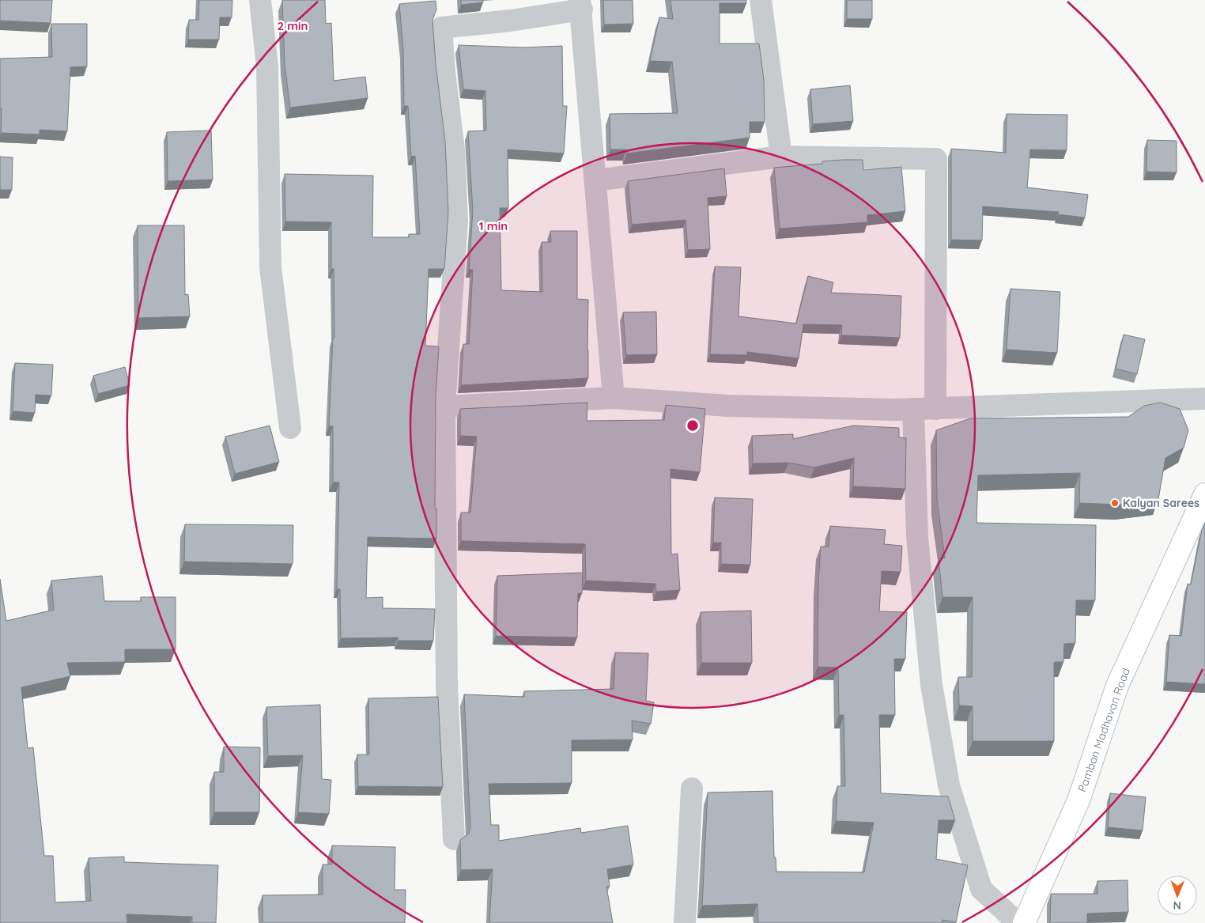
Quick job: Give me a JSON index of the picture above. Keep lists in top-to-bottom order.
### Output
{
  "streets": {
    "main road": ["Pamban Madhavan Road"]
  },
  "places": ["Kalyan Sarees"],
  "north": "bottom",
  "rings": ["2 min", "1 min"]
}
